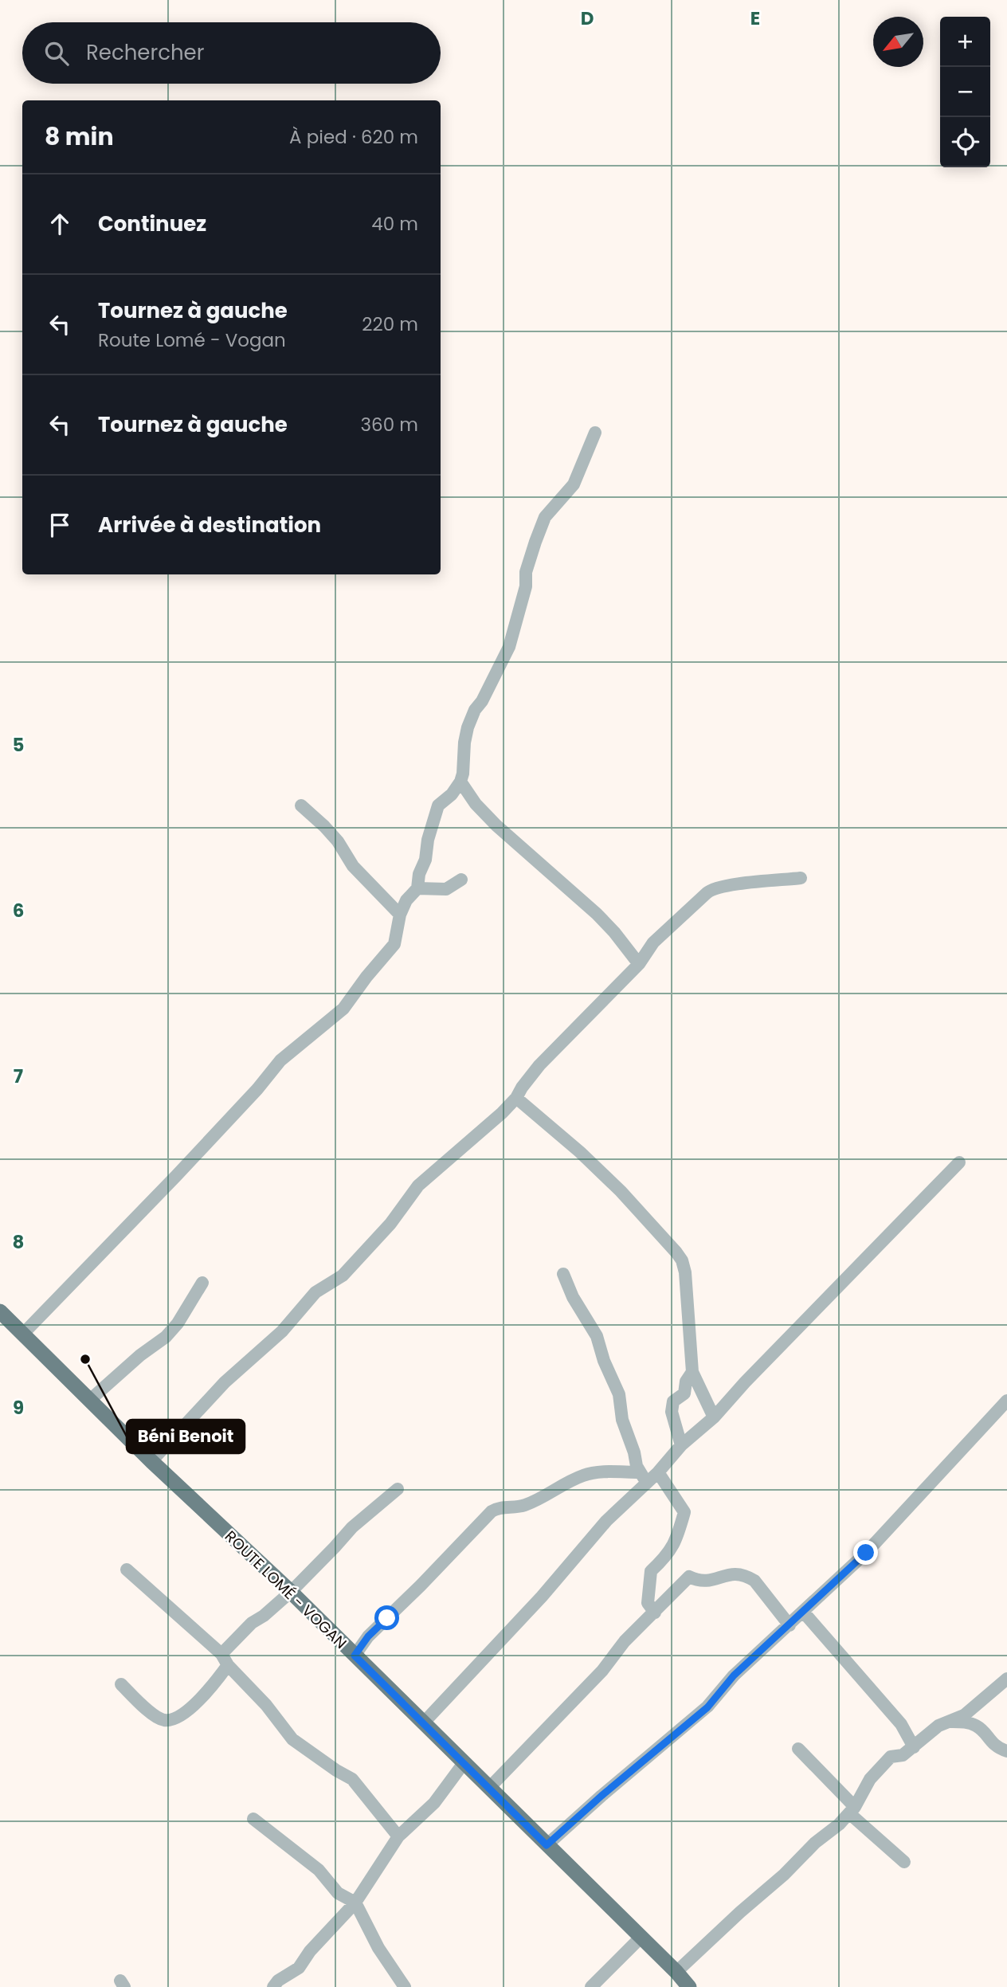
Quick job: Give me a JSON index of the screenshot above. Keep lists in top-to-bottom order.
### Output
{
  "streets": {
    "main road": ["ROUTE LOMÉ - VOGAN"]
  },
  "places": ["Béni Benoit"],
  "north": "bottom left",
  "page": {
    "map_buttons": ["+", "−"],
    "search": "Rechercher",
    "heading": ["8 min", "À pied · 620 m"],
    "list": [
      ["Continuez", "40 m"],
      ["Tournez à gauche", "Route Lomé - Vogan", "220 m"],
      ["Tournez à gauche", "360 m"],
      "Arrivée à destination"
    ]
  },
  "grid": {
    "columns": ["D", "E"],
    "rows": [
      "5",
      "6",
      "7",
      "8",
      "9"
    ]
  }
}
